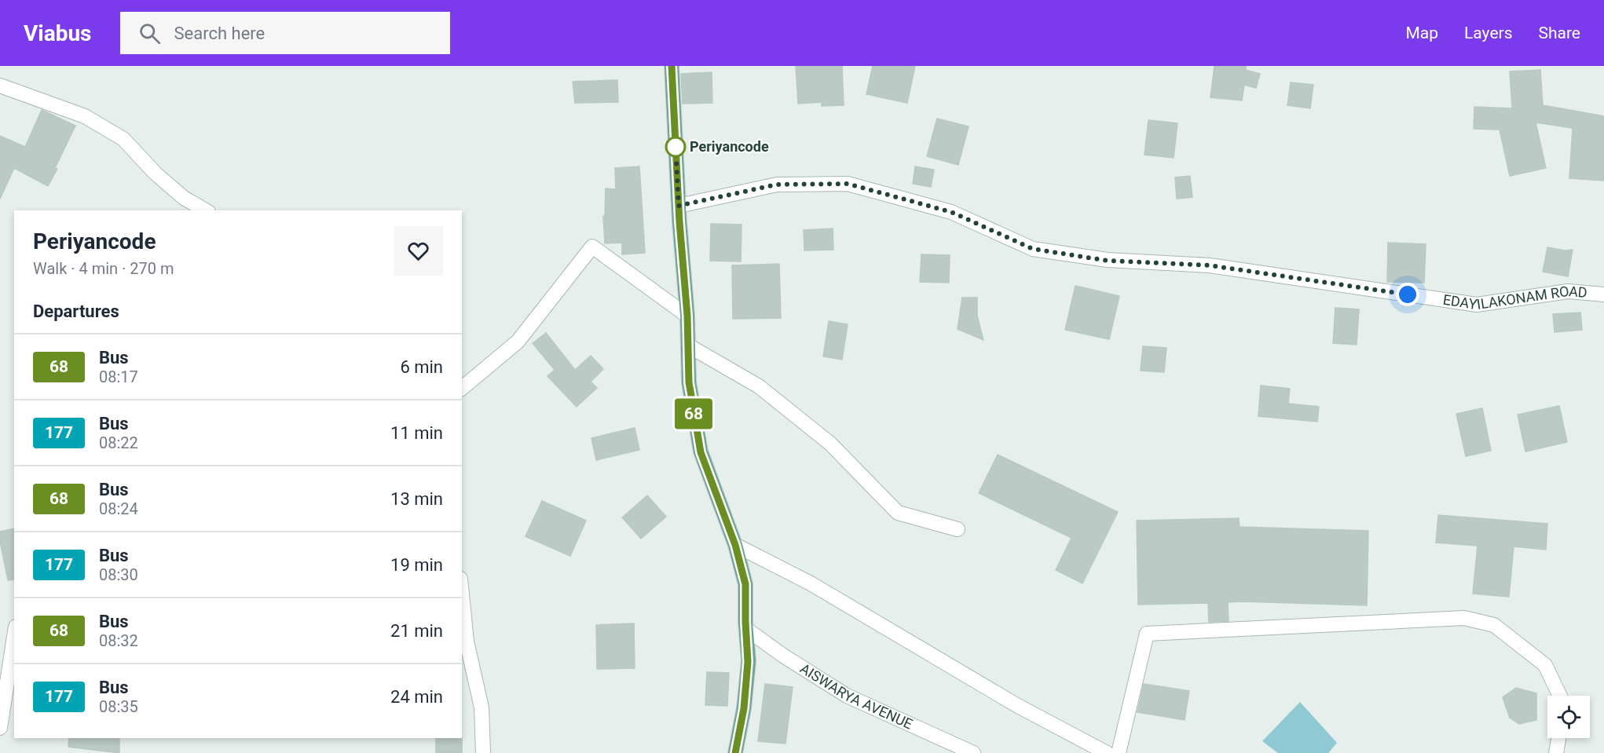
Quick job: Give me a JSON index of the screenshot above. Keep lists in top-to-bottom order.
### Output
{
  "streets": {
    "street": ["EDAYILAKONAM ROAD", "AISWARYA AVENUE"]
  },
  "places": ["Periyancode"],
  "lines": ["bus line 68"],
  "page": {
    "header": "Viabus",
    "search": "Search here",
    "nav": ["Map", "Layers", "Share"],
    "on_map": "68",
    "heading": [
      ["Periyancode", "Walk · 4 min · 270 m"],
      "Departures"
    ],
    "list": [
      {
        "mark": "68",
        "name": "Bus",
        "note": "08:17",
        "value": "6 min"
      },
      {
        "mark": "177",
        "name": "Bus",
        "note": "08:22",
        "value": "11 min"
      },
      {
        "mark": "68",
        "name": "Bus",
        "note": "08:24",
        "value": "13 min"
      },
      {
        "mark": "177",
        "name": "Bus",
        "note": "08:30",
        "value": "19 min"
      },
      {
        "mark": "68",
        "name": "Bus",
        "note": "08:32",
        "value": "21 min"
      },
      {
        "mark": "177",
        "name": "Bus",
        "note": "08:35",
        "value": "24 min"
      }
    ]
  }
}
